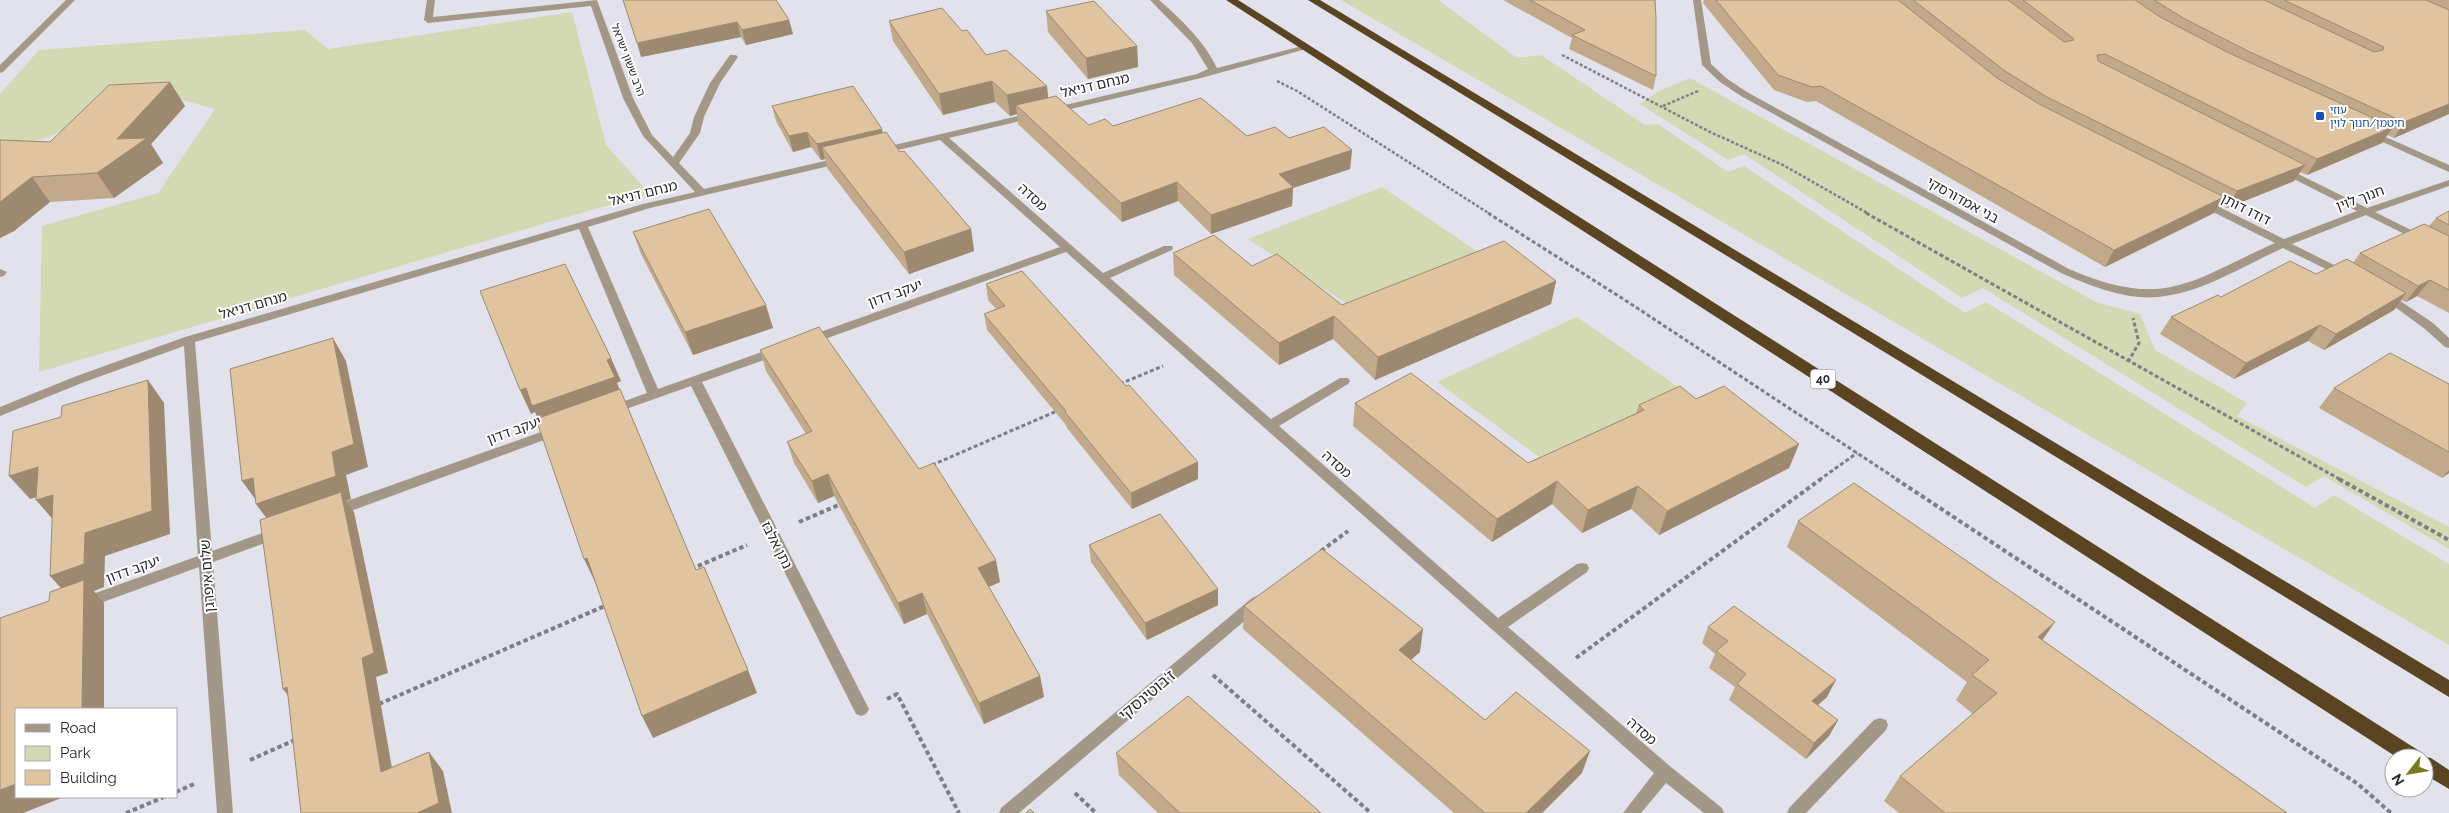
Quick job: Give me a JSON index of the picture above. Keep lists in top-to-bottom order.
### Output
{
  "streets": {
    "highway": ["40"],
    "street": [
      "הרב ששון ישראל",
      "מנחם דניאל",
      "מסדה",
      "חנוך לוין",
      "בני אמדורסקי",
      "דודו דותן",
      "יעקב דדון",
      "נתן אלבז",
      "שלום איפרגן",
      "ז'בוטינסקי"
    ]
  },
  "crossings": [
    ["הרב ששון ישראל", "מנחם דניאל"],
    ["מנחם דניאל", "מסדה"],
    ["מנחם דניאל", "40"],
    ["מנחם דניאל", "שלום איפרגן"],
    ["מסדה", "יעקב דדון"],
    ["חנוך לוין", "בני אמדורסקי"],
    ["חנוך לוין", "דודו דותן"],
    ["בני אמדורסקי", "דודו דותן"],
    ["יעקב דדון", "נתן אלבז"],
    ["יעקב דדון", "שלום איפרגן"]
  ],
  "places": {
    "transit": ["עוזי חיטמן/חנוך לוין"]
  },
  "legend": ["Road", "Park", "Building"],
  "north": "bottom left"
}
